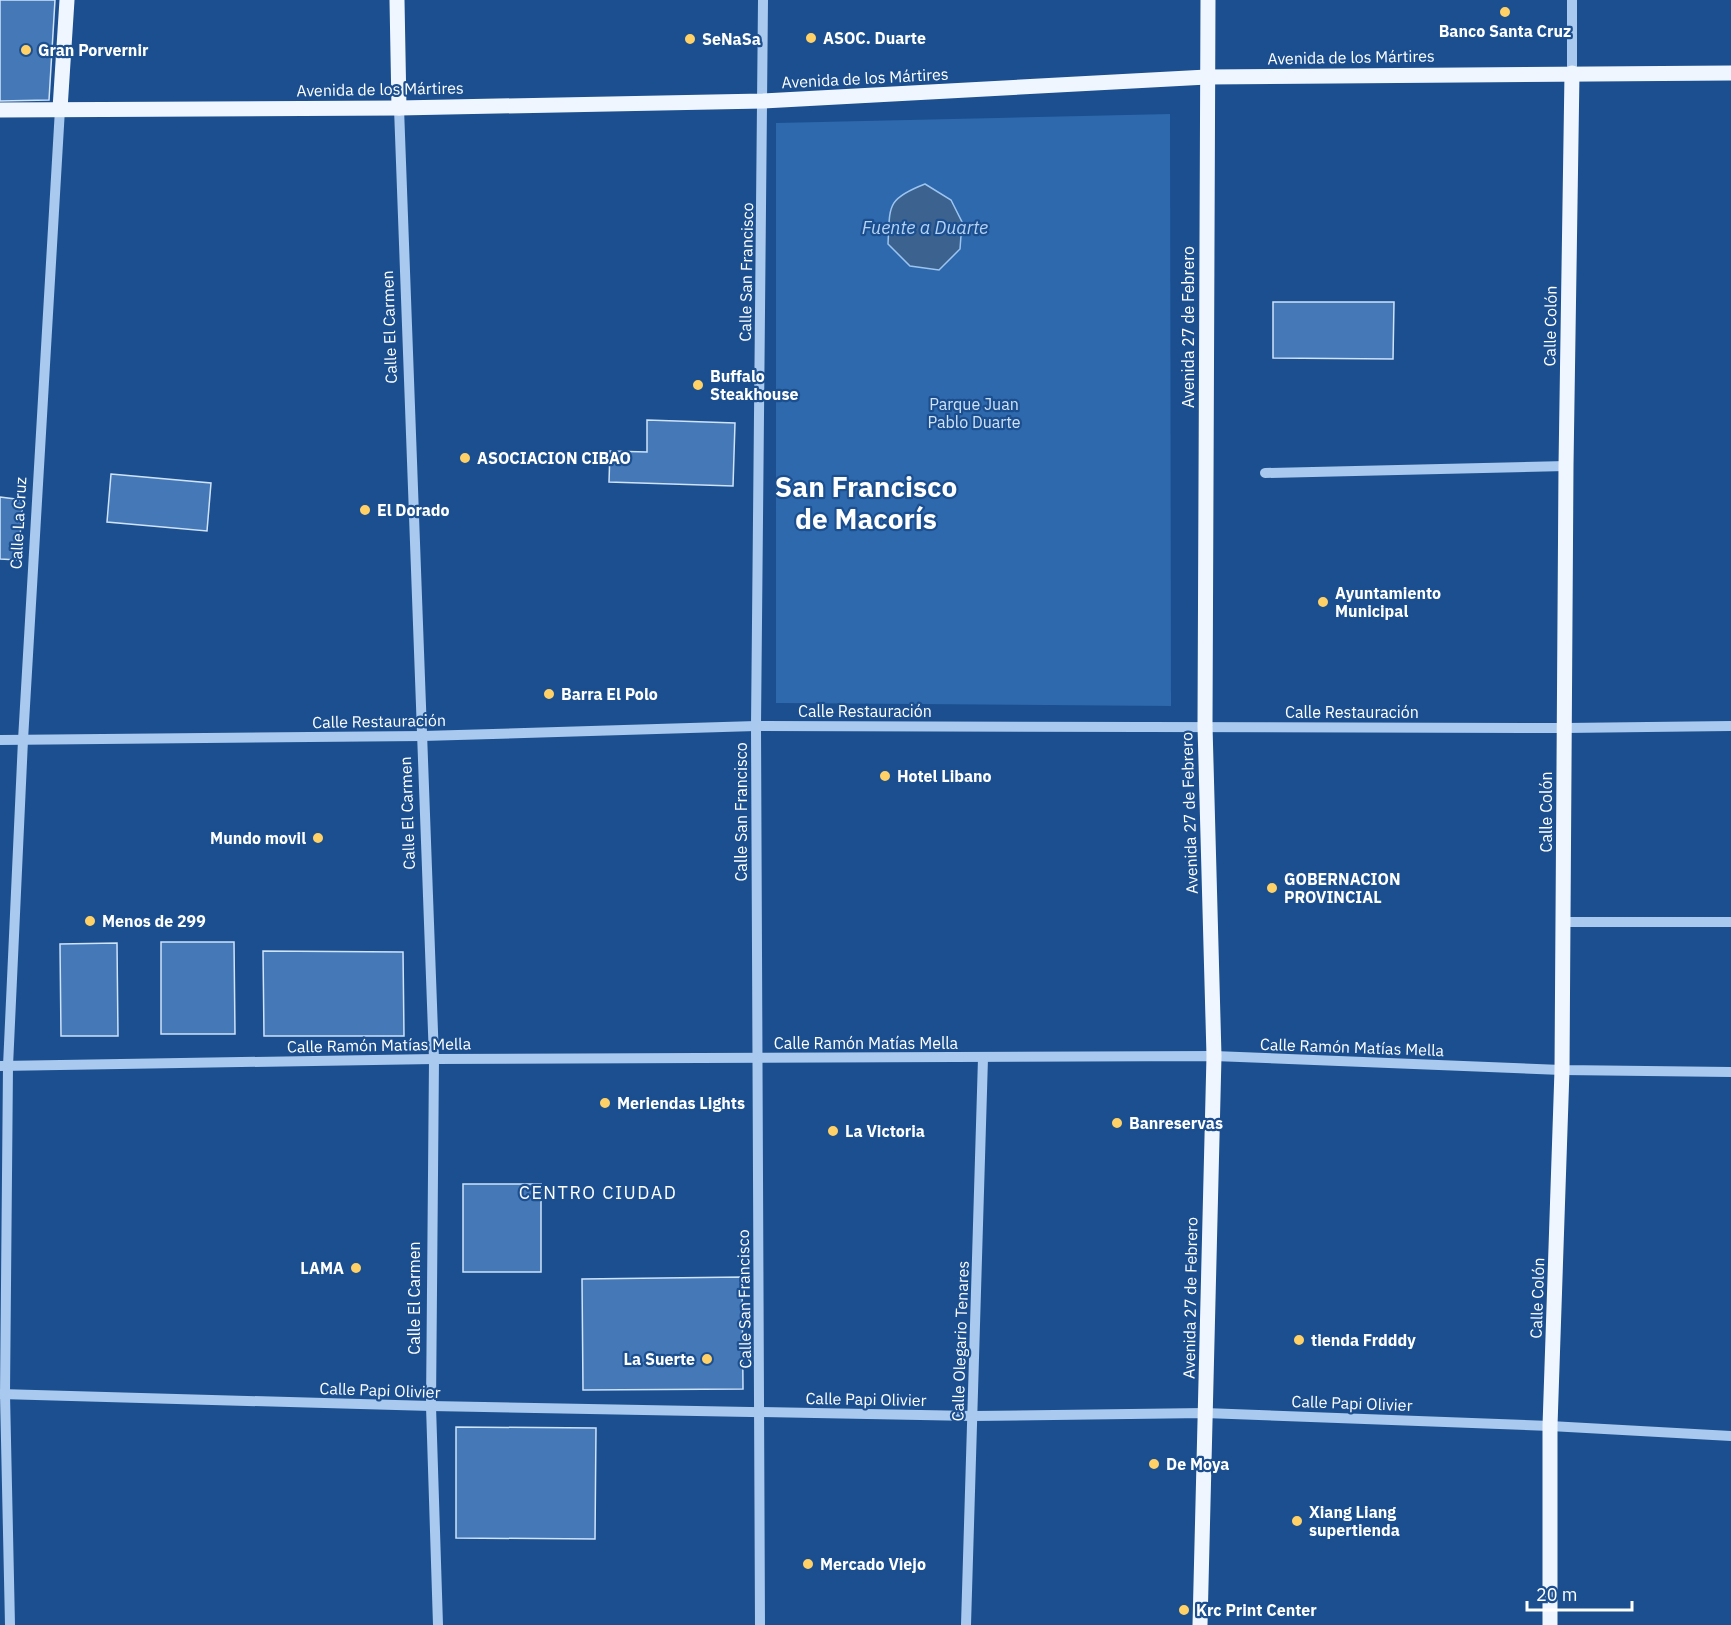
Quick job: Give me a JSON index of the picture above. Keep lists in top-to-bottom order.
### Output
{
  "streets": {
    "main road": [
      "Avenida de los Mártires",
      "Calle Colón",
      "Calle El Carmen",
      "Avenida 27 de Febrero",
      "Calle La Cruz"
    ],
    "street": [
      "Calle San Francisco",
      "Calle Restauración",
      "Calle Ramón Matías Mella",
      "Calle Olegario Tenares",
      "Calle Papi Olivier"
    ]
  },
  "crossings": [
    ["Avenida de los Mártires", "Calle San Francisco"],
    ["Avenida de los Mártires", "Calle Colón"],
    ["Avenida de los Mártires", "Calle El Carmen"],
    ["Avenida de los Mártires", "Avenida 27 de Febrero"],
    ["Avenida de los Mártires", "Calle La Cruz"],
    ["Calle San Francisco", "Calle Restauración"],
    ["Calle San Francisco", "Calle Ramón Matías Mella"],
    ["Calle San Francisco", "Calle Papi Olivier"],
    ["Calle Colón", "Calle Restauración"],
    ["Calle Colón", "Calle Ramón Matías Mella"],
    ["Calle Colón", "Calle Papi Olivier"],
    ["Calle El Carmen", "Calle Restauración"],
    ["Calle El Carmen", "Calle Ramón Matías Mella"],
    ["Calle El Carmen", "Calle Papi Olivier"],
    ["Avenida 27 de Febrero", "Calle Restauración"],
    ["Avenida 27 de Febrero", "Calle Ramón Matías Mella"],
    ["Avenida 27 de Febrero", "Calle Papi Olivier"],
    ["Calle La Cruz", "Calle Restauración"],
    ["Calle La Cruz", "Calle Ramón Matías Mella"],
    ["Calle La Cruz", "Calle Papi Olivier"],
    ["Calle Ramón Matías Mella", "Calle Olegario Tenares"],
    ["Calle Olegario Tenares", "Calle Papi Olivier"]
  ],
  "districts": ["San Francisco de Macorís", "CENTRO CIUDAD"],
  "water": ["Fuente a Duarte"],
  "parks": ["Parque Juan Pablo Duarte"],
  "places": [
    "Banco Santa Cruz",
    "ASOC. Duarte",
    "SeNaSa",
    "Gran Porvernir",
    "Buffalo Steakhouse",
    "ASOCIACION CIBAO",
    "El Dorado",
    "Ayuntamiento Municipal",
    "Barra El Polo",
    "Hotel Libano",
    "Mundo movil",
    "GOBERNACION PROVINCIAL",
    "Menos de 299",
    "Meriendas Lights",
    "Banreservas",
    "La Victoria",
    "LAMA",
    "tienda Frdddy",
    "La Suerte",
    "De Moya",
    "Xiang Liang supertienda",
    "Mercado Viejo",
    "Krc Print Center"
  ],
  "scale_bar": "20 m"
}
